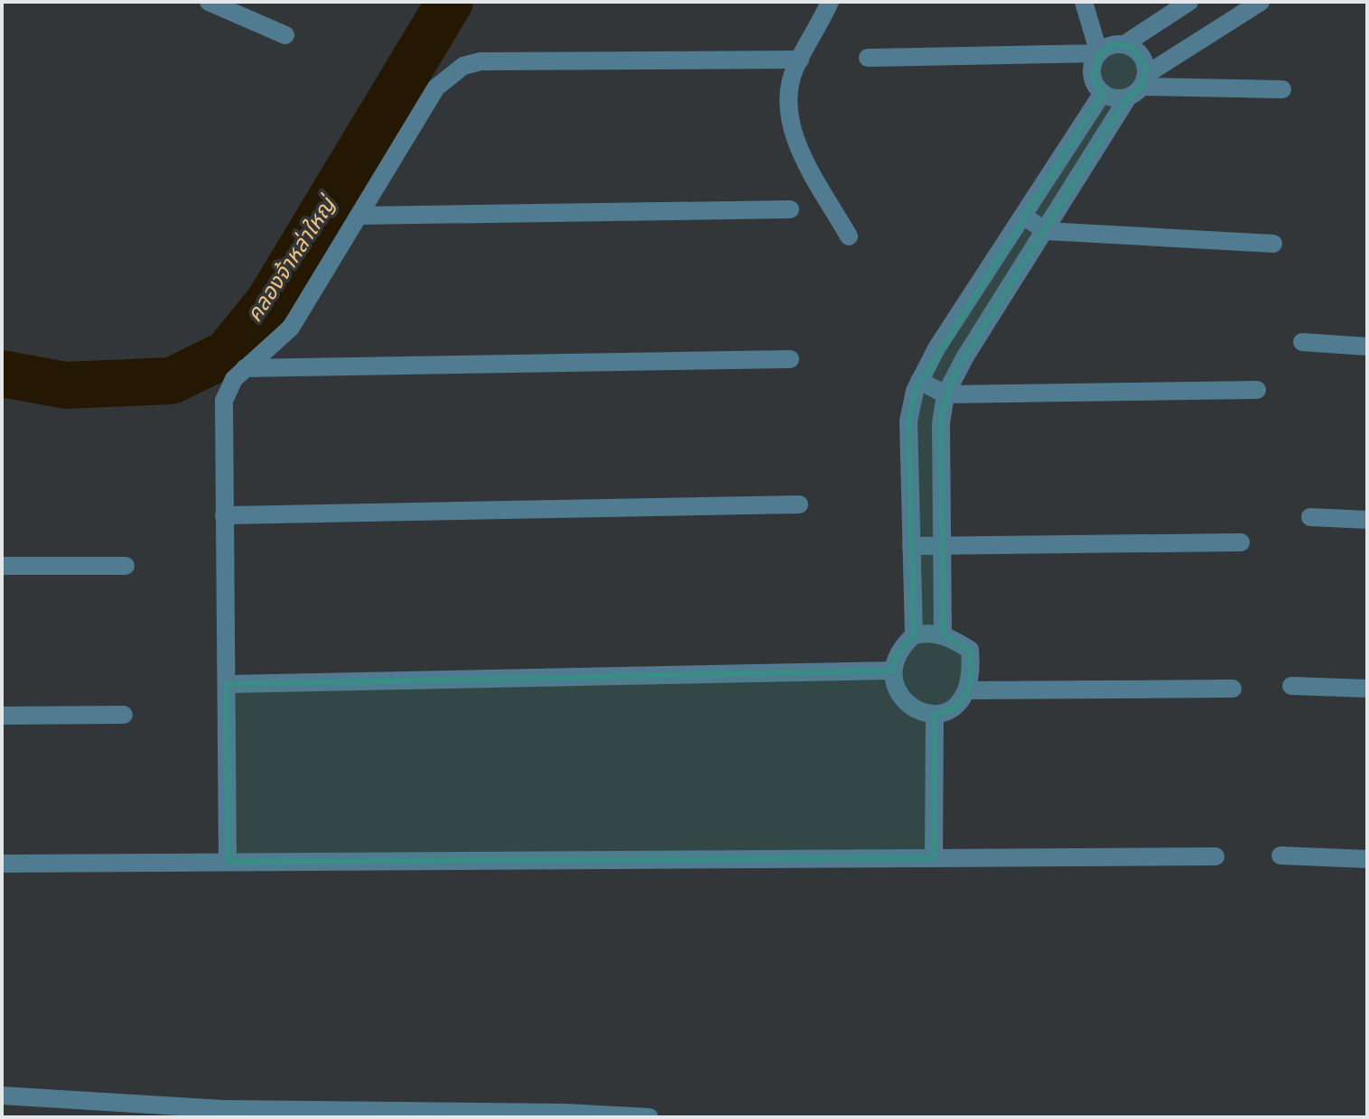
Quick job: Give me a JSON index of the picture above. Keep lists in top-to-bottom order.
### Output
{
  "water": ["คลองจ้าหล่าใหญ่"]
}
